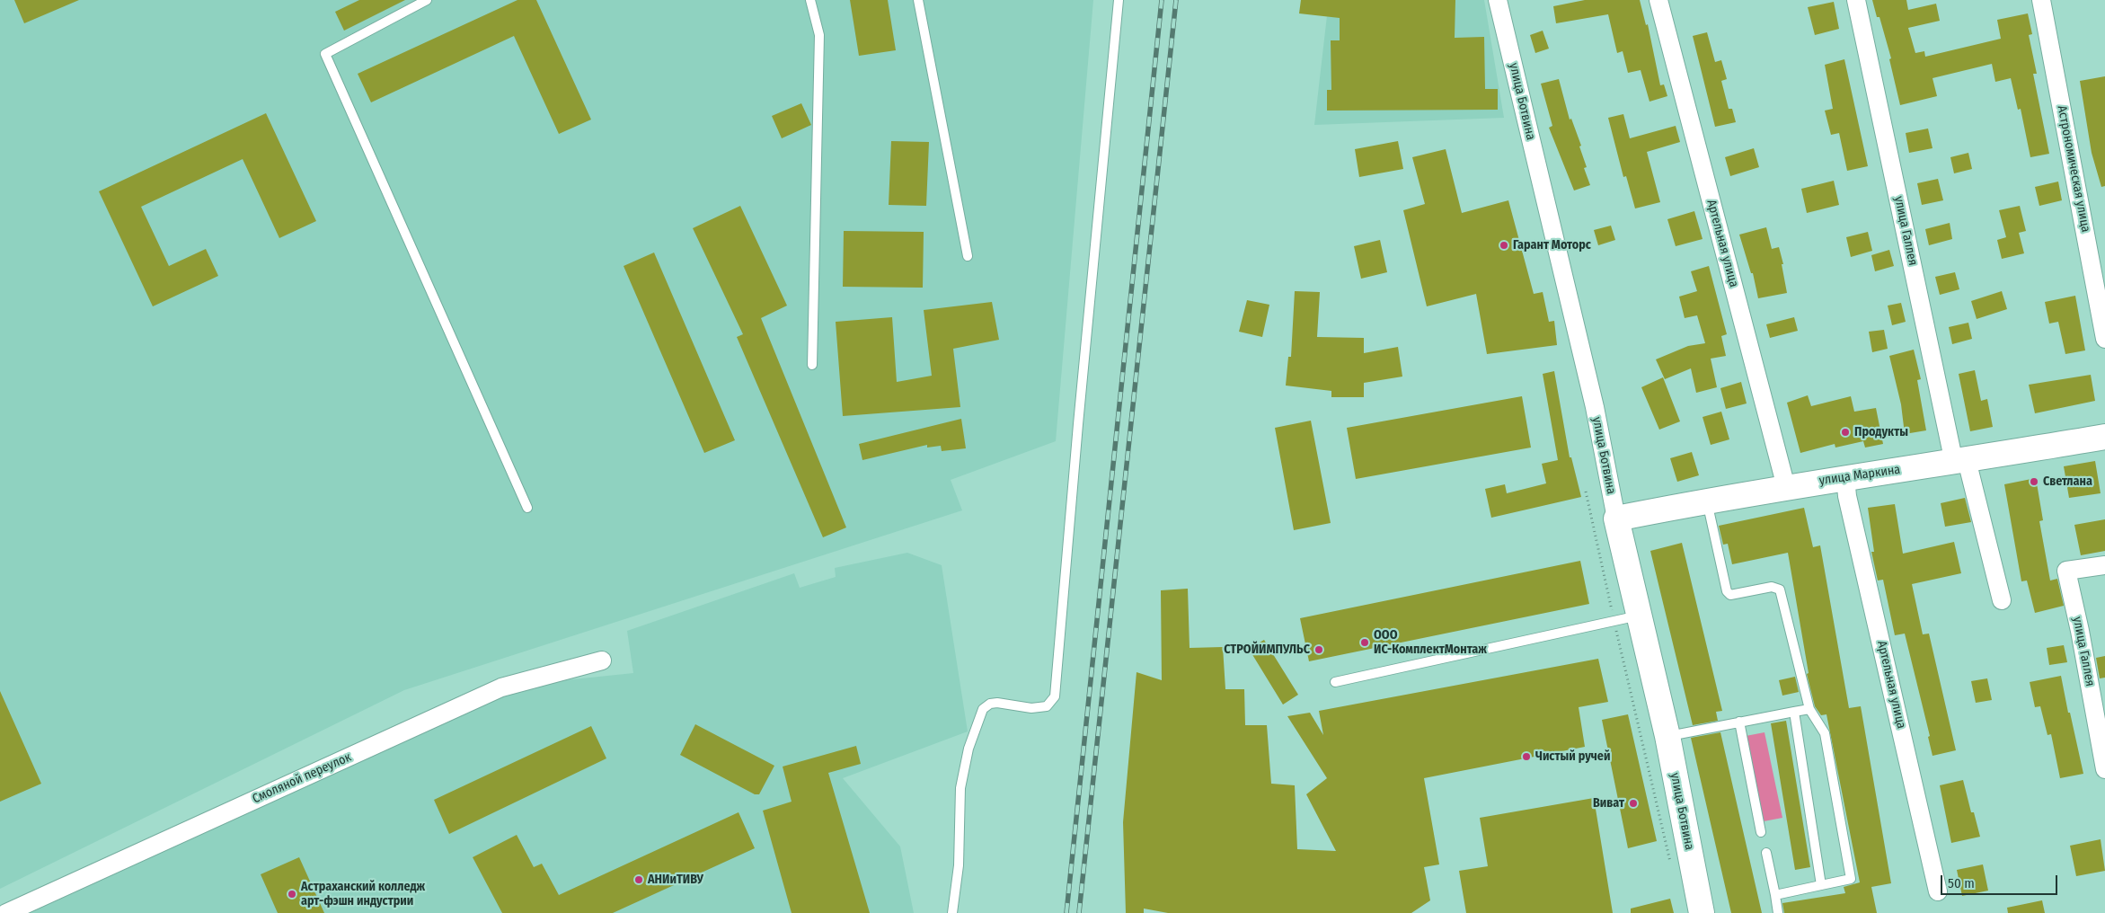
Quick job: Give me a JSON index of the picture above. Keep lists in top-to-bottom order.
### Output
{
  "streets": {
    "street": [
      "улица Ботвина",
      "Астрономическая улица",
      "улица Галлея",
      "Артельная улица",
      "улица Маркина",
      "Смоляной переулок"
    ]
  },
  "crossings": [
    ["улица Ботвина", "улица Маркина"],
    ["улица Галлея", "улица Маркина"],
    ["Артельная улица", "улица Маркина"]
  ],
  "places": [
    "Гарант Моторс",
    "Продукты",
    "Светлана",
    "ООО ИС-КомплектМонтаж",
    "СТРОЙИМПУЛЬС",
    "Чистый ручей",
    "Виват",
    "АНИиТИВУ",
    "Астраханский колледж арт-фэшн индустрии"
  ],
  "scale_bar": "50 m"
}
